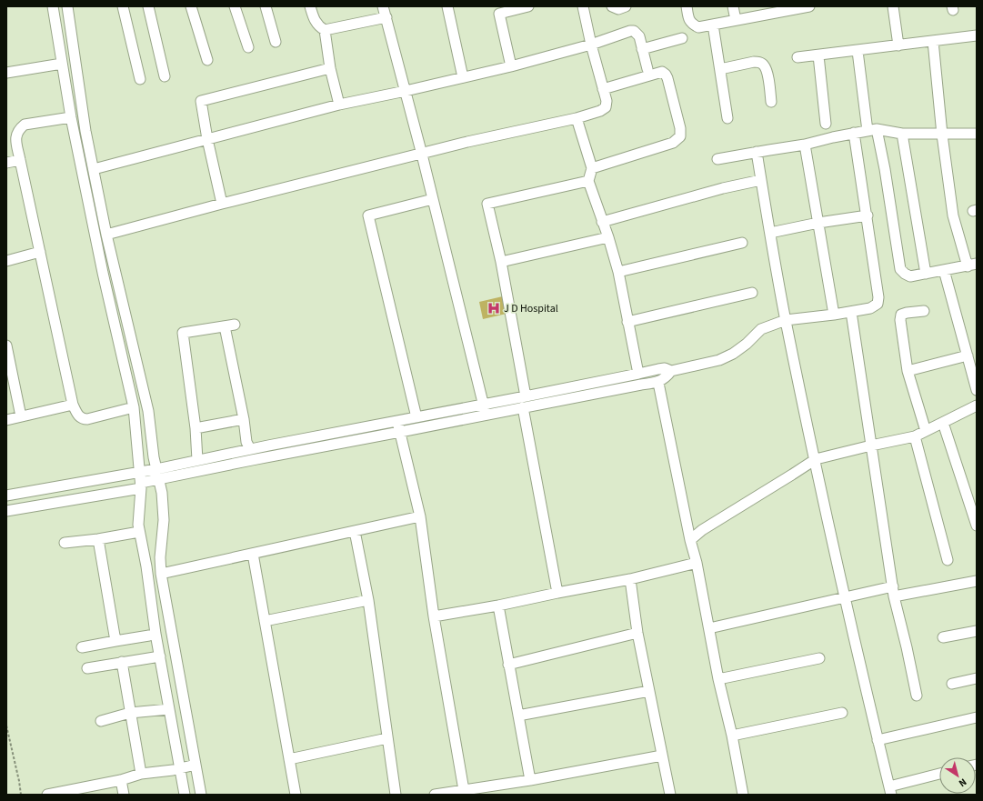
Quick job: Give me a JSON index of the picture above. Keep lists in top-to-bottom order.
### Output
{
  "places": {
    "hospital": ["J D Hospital"]
  },
  "north": "bottom right"
}
